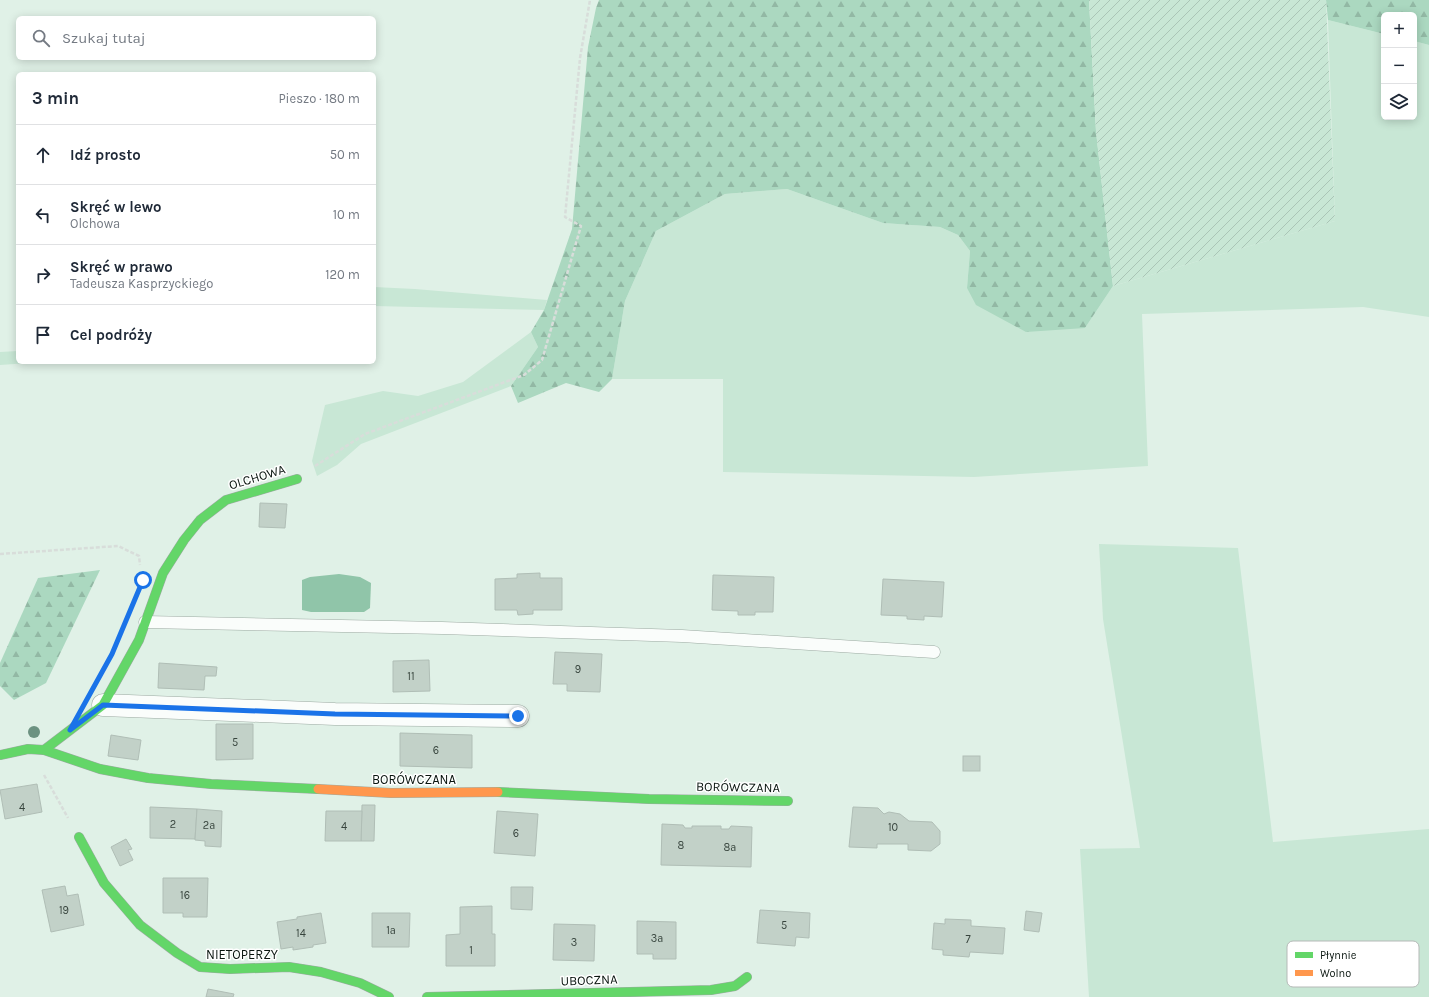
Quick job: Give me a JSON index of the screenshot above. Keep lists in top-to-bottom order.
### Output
{
  "streets": {
    "street": [
      "OLCHOWA",
      "BORÓWCZANA",
      "NIETOPERZY",
      "UBOCZNA"
    ]
  },
  "crossings": [
    ["OLCHOWA", "BORÓWCZANA"]
  ],
  "house_numbers": [
    "9",
    "11",
    "5",
    "6",
    "4",
    "2",
    "2a",
    "4",
    "10",
    "6",
    "8",
    "8a",
    "16",
    "19",
    "5",
    "1a",
    "14",
    "3a",
    "7",
    "3",
    "1"
  ],
  "legend": ["Płynnie", "Wolno"],
  "page": {
    "map_buttons": ["+", "−"],
    "search": "Szukaj tutaj",
    "heading": ["3 min", "Pieszo · 180 m"],
    "list": [
      ["Idź prosto", "50 m"],
      ["Skręć w lewo", "Olchowa", "10 m"],
      ["Skręć w prawo", "Tadeusza Kasprzyckiego", "120 m"],
      "Cel podróży"
    ]
  }
}
